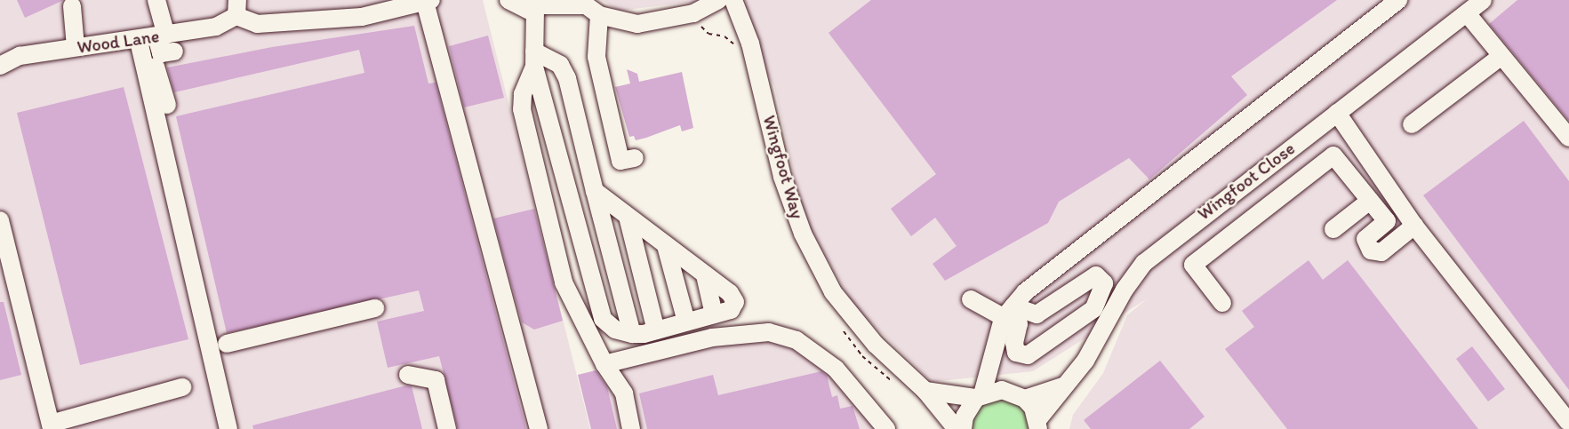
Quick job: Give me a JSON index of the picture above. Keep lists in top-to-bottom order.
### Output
{
  "streets": {
    "street": ["Wood Lane", "Wingfoot Way", "Wingfoot Close"]
  }
}
